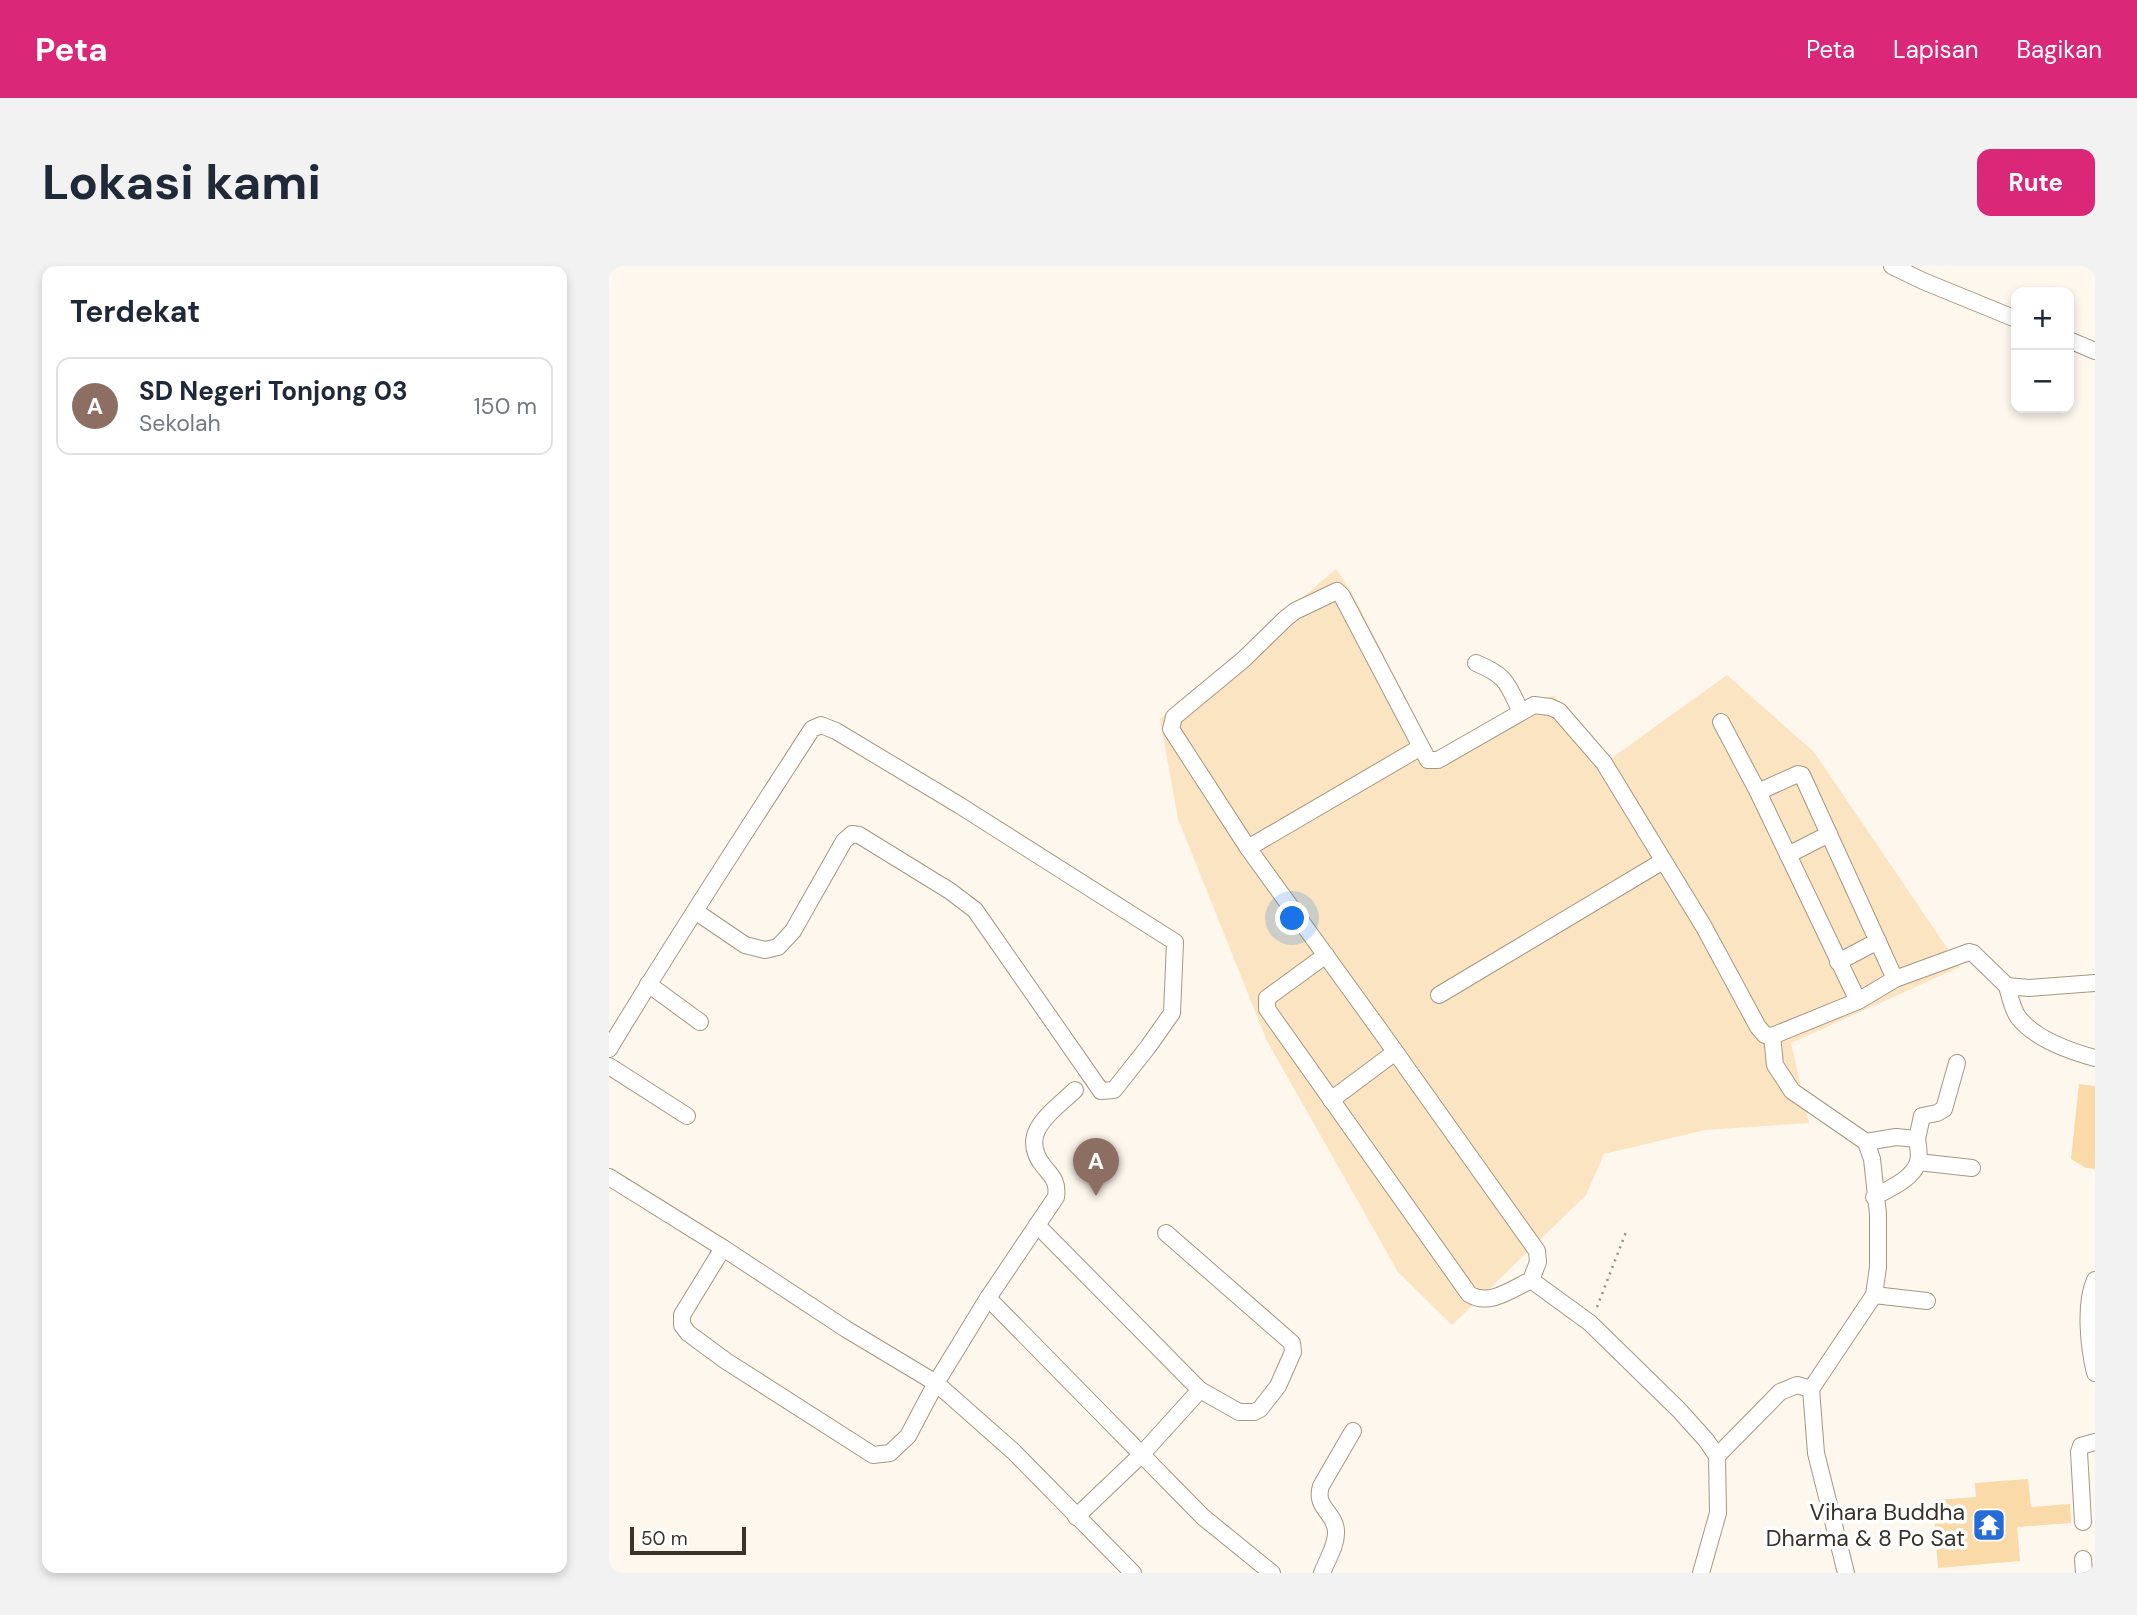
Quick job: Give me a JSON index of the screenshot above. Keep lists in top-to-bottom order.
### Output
{
  "places": {
    "temple": ["Vihara Buddha Dharma & 8 Po Sat"]
  },
  "scale_bar": "50 m",
  "page": {
    "header": "Peta",
    "nav": ["Peta", "Lapisan", "Bagikan"],
    "buttons": "Rute",
    "title": "Lokasi kami",
    "heading": "Terdekat",
    "map_buttons": ["+", "−"],
    "list": [
      {
        "mark": "A",
        "name": "SD Negeri Tonjong 03",
        "note": "Sekolah",
        "value": "150 m"
      }
    ],
    "pins": "A",
    "scale": "50 m"
  }
}
